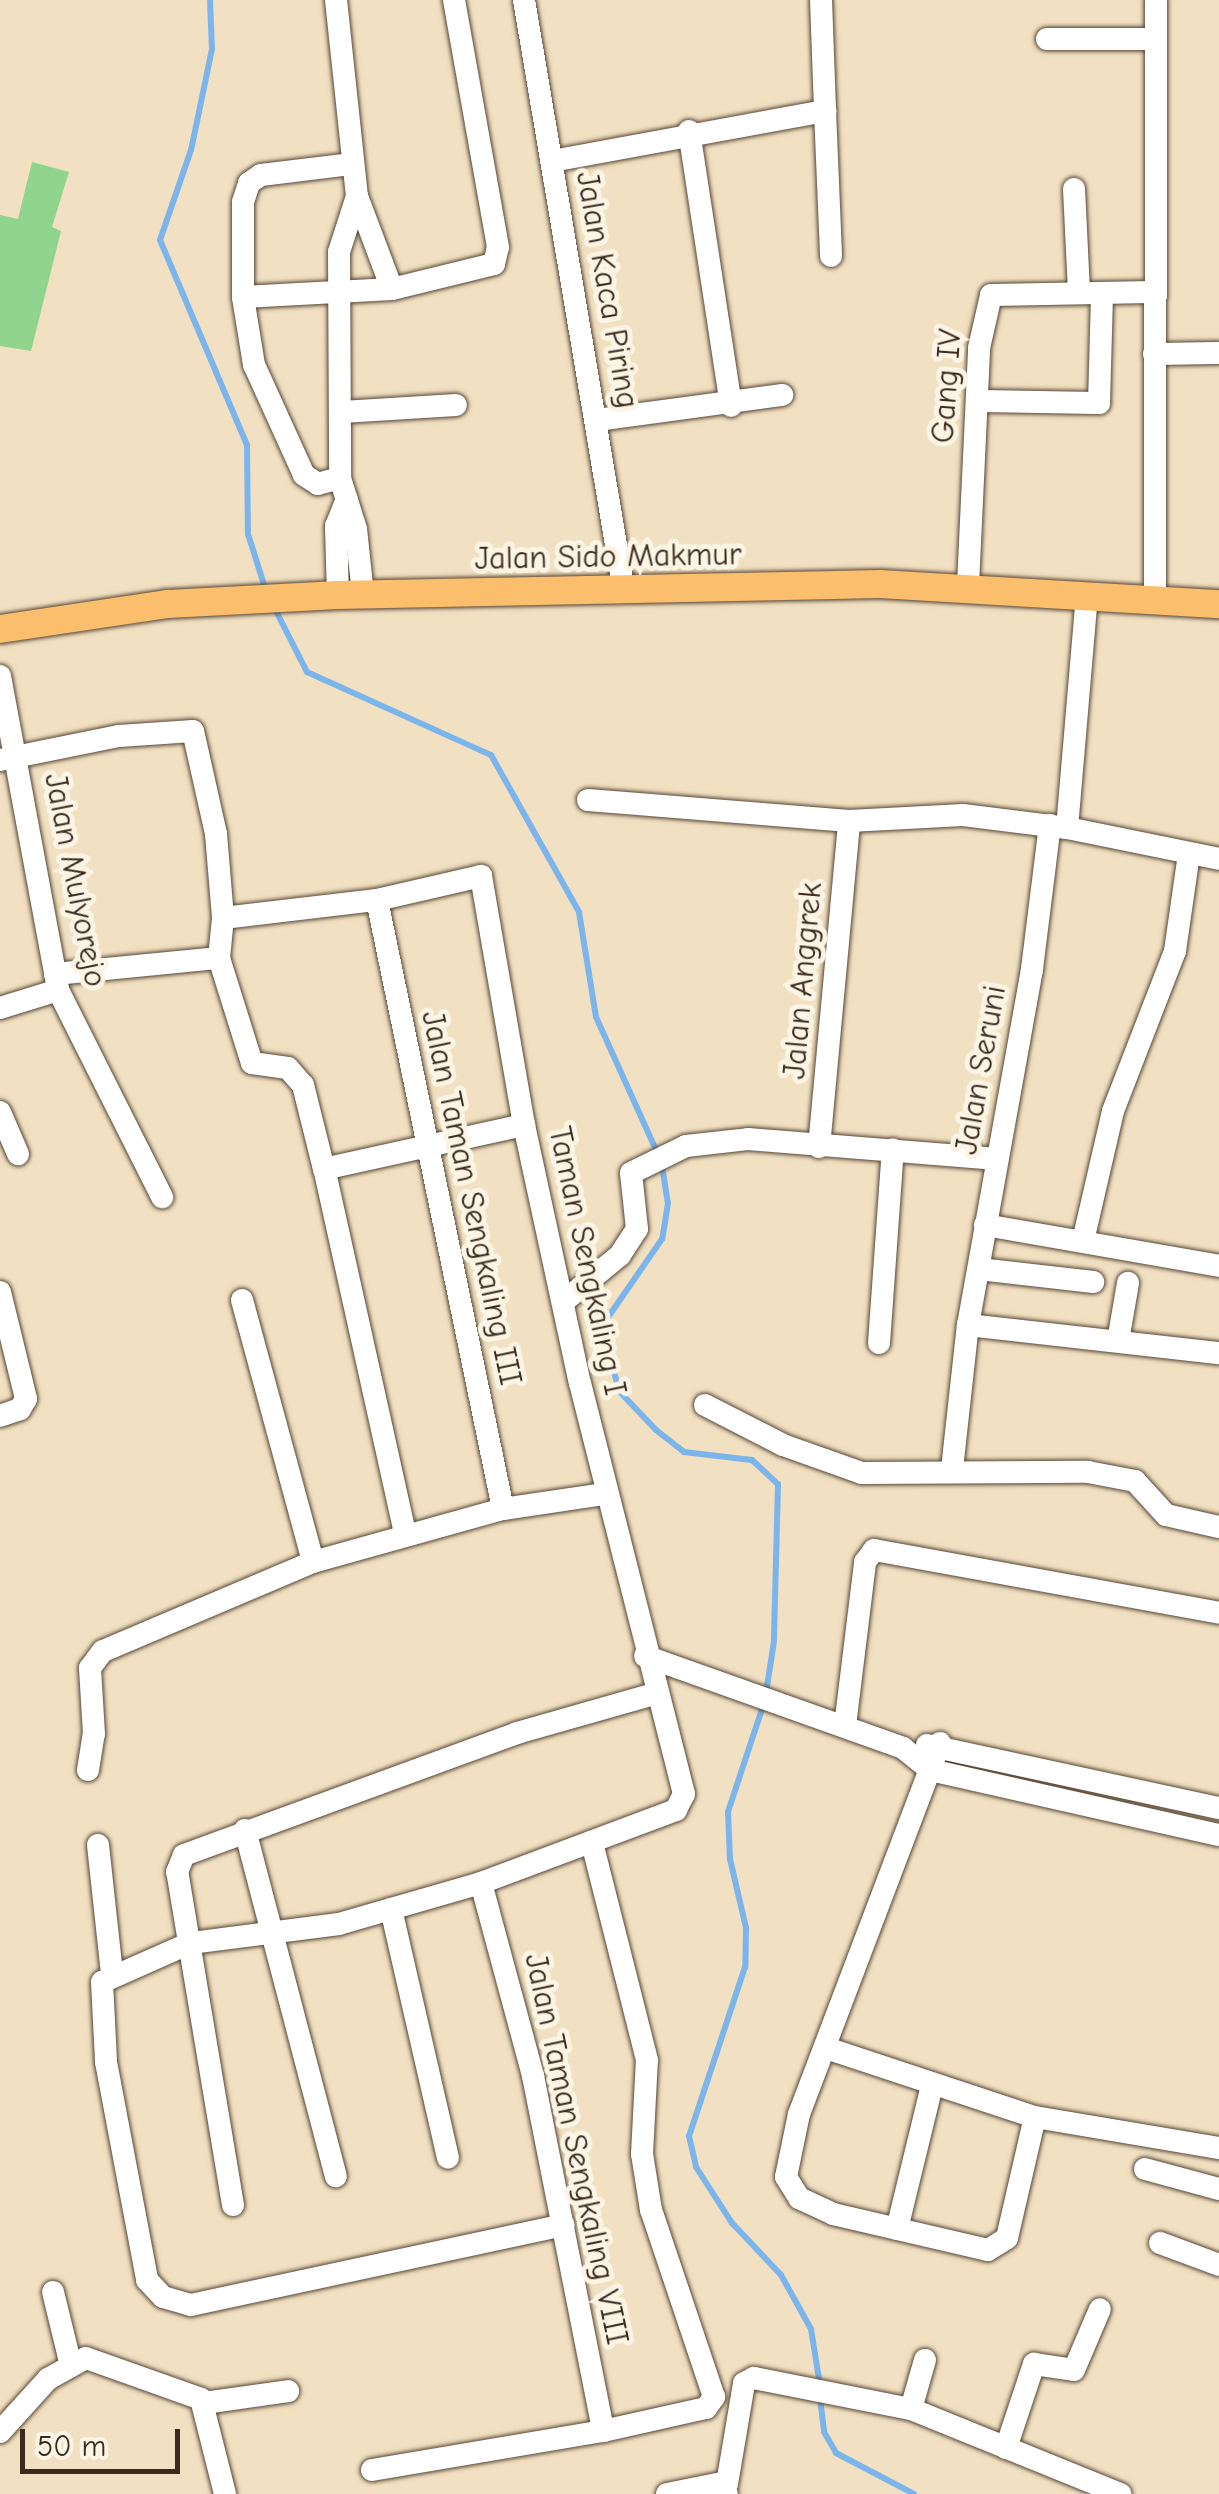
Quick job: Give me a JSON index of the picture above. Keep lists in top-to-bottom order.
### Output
{
  "streets": {
    "main road": ["Jalan Sido Makmur"],
    "street": [
      "Jalan Kaca Piring",
      "Gang IV",
      "Jalan Mulyorejo",
      "Jalan Anggrek",
      "Jalan Seruni",
      "Jalan Taman Sengkaling III",
      "Taman Sengkaling I",
      "Jalan Taman Sengkaling VIII"
    ]
  },
  "crossings": [
    ["Jalan Kaca Piring", "Jalan Sido Makmur"],
    ["Gang IV", "Jalan Sido Makmur"],
    ["Jalan Sido Makmur", "Jalan Seruni"],
    ["Jalan Taman Sengkaling III", "Taman Sengkaling I"]
  ],
  "scale_bar": "50 m"
}
